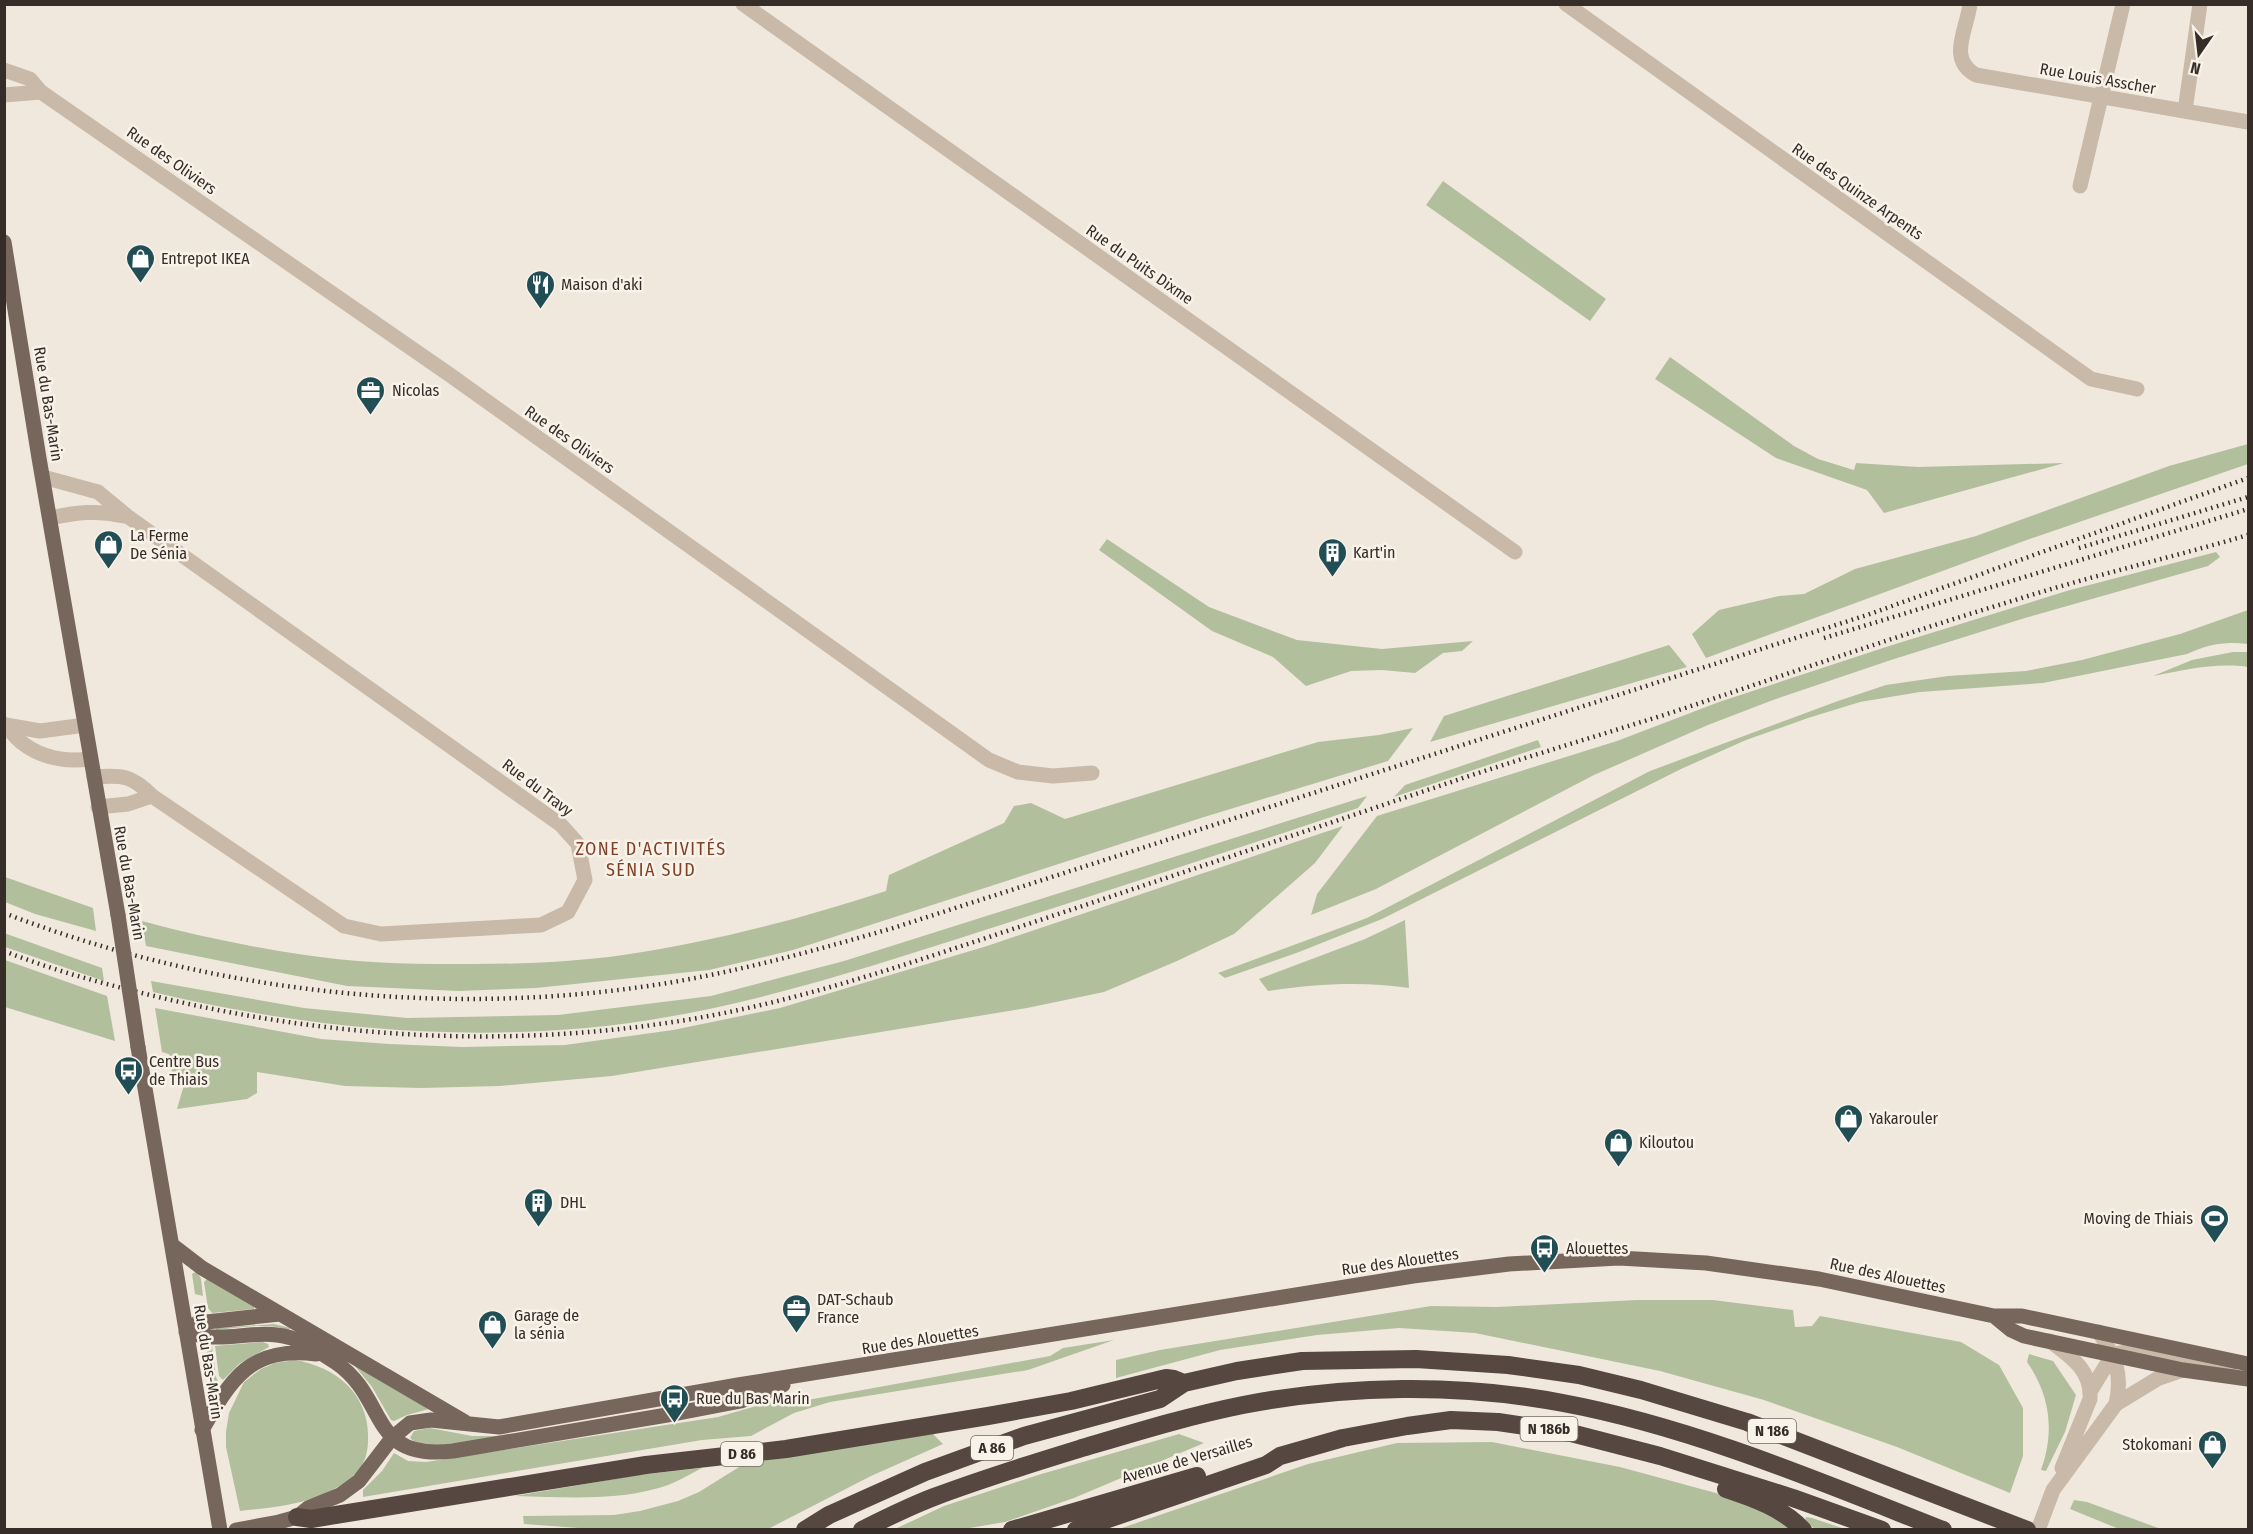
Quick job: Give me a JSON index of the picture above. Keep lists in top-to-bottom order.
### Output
{
  "streets": {
    "highway": [
      "N 186b",
      "N 186",
      "A 86",
      "D 86",
      "Avenue de Versailles"
    ],
    "main road": ["Rue du Bas-Marin", "Rue des Alouettes"],
    "street": [
      "Rue Louis Asscher",
      "Rue des Oliviers",
      "Rue des Quinze Arpents",
      "Rue du Puits Dixme",
      "Rue du Travy"
    ]
  },
  "crossings": [
    ["Rue du Bas-Marin", "Rue du Travy"],
    ["N 186b", "Avenue de Versailles"],
    ["N 186", "A 86"],
    ["A 86", "D 86"]
  ],
  "districts": ["ZONE D'ACTIVITÉS SÉNIA SUD"],
  "places": {
    "shop": [
      "Entrepot IKEA",
      "La Ferme De Sénia",
      "Yakarouler",
      "Kiloutou",
      "Garage de la sénia",
      "Stokomani"
    ],
    "restaurant": ["Maison d'aki"],
    "office": ["Nicolas", "DAT-Schaub France"],
    "building": ["Kart'in", "DHL"],
    "bus stop": ["Centre Bus de Thiais", "Alouettes", "Rue du Bas Marin"],
    "sports": ["Moving de Thiais"]
  },
  "north": "bottom"
}
